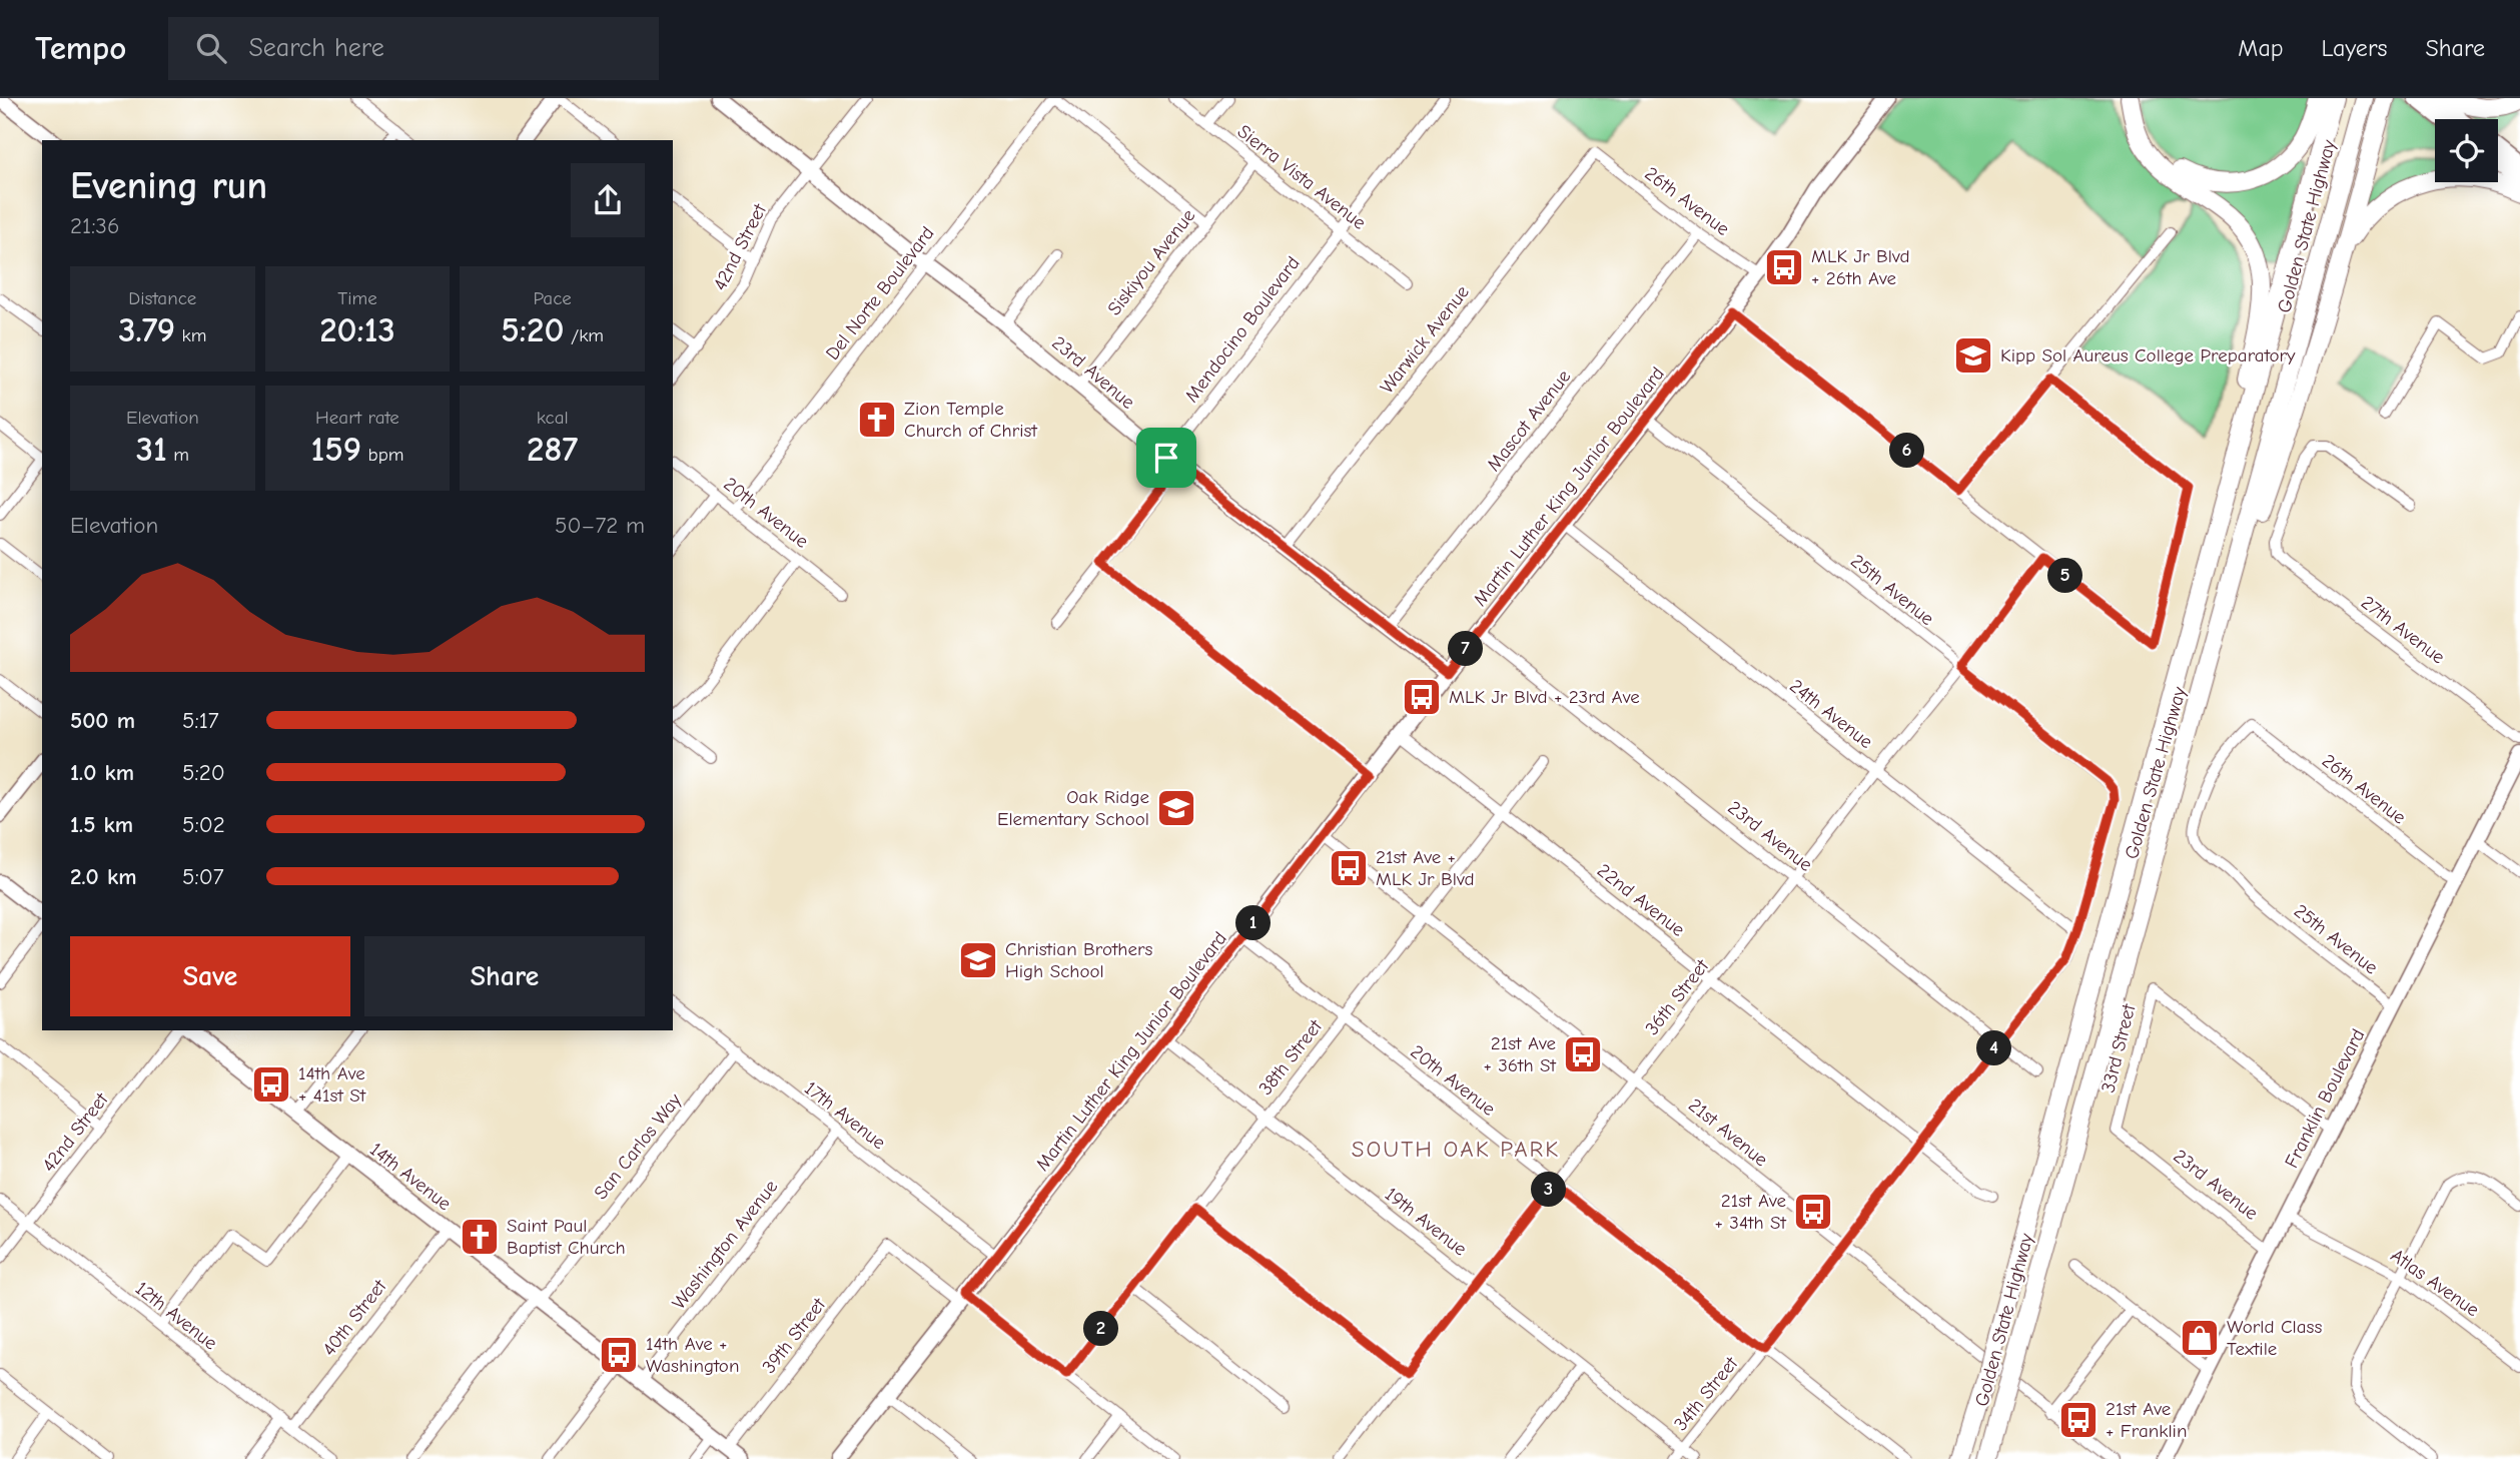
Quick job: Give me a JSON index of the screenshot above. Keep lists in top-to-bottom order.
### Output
{
  "streets": {
    "highway": ["Golden State Highway"],
    "street": [
      "Sierra Vista Avenue",
      "26th Avenue",
      "42nd Street",
      "Siskiyou Avenue",
      "Del Norte Boulevard",
      "Mendocino Boulevard",
      "Warwick Avenue",
      "23rd Avenue",
      "Mascot Avenue",
      "Martin Luther King Junior Boulevard",
      "20th Avenue",
      "25th Avenue",
      "27th Avenue",
      "24th Avenue",
      "22nd Avenue",
      "36th Street",
      "33rd Street",
      "38th Street",
      "Franklin Boulevard",
      "17th Avenue",
      "21st Avenue",
      "San Carlos Way",
      "14th Avenue",
      "19th Avenue",
      "Washington Avenue",
      "Atlas Avenue",
      "12th Avenue",
      "40th Street",
      "39th Street",
      "34th Street"
    ]
  },
  "crossings": [
    ["Sierra Vista Avenue", "Siskiyou Avenue"],
    ["Sierra Vista Avenue", "Mendocino Boulevard"],
    ["26th Avenue", "Warwick Avenue"],
    ["26th Avenue", "Mascot Avenue"],
    ["26th Avenue", "Martin Luther King Junior Boulevard"],
    ["26th Avenue", "25th Avenue"],
    ["26th Avenue", "Franklin Boulevard"],
    ["42nd Street", "23rd Avenue"],
    ["42nd Street", "12th Avenue"],
    ["Siskiyou Avenue", "23rd Avenue"],
    ["Del Norte Boulevard", "23rd Avenue"],
    ["Del Norte Boulevard", "20th Avenue"],
    ["Mendocino Boulevard", "23rd Avenue"],
    ["Warwick Avenue", "23rd Avenue"],
    ["23rd Avenue", "Mascot Avenue"],
    ["23rd Avenue", "Martin Luther King Junior Boulevard"],
    ["23rd Avenue", "36th Street"],
    ["23rd Avenue", "33rd Street"],
    ["23rd Avenue", "Franklin Boulevard"],
    ["23rd Avenue", "34th Street"],
    ["Martin Luther King Junior Boulevard", "20th Avenue"],
    ["Martin Luther King Junior Boulevard", "25th Avenue"],
    ["Martin Luther King Junior Boulevard", "24th Avenue"],
    ["Martin Luther King Junior Boulevard", "22nd Avenue"],
    ["Martin Luther King Junior Boulevard", "17th Avenue"],
    ["Martin Luther King Junior Boulevard", "21st Avenue"],
    ["Martin Luther King Junior Boulevard", "19th Avenue"],
    ["Martin Luther King Junior Boulevard", "39th Street"],
    ["20th Avenue", "36th Street"],
    ["20th Avenue", "38th Street"],
    ["20th Avenue", "34th Street"],
    ["25th Avenue", "36th Street"],
    ["25th Avenue", "Franklin Boulevard"],
    ["25th Avenue", "34th Street"],
    ["24th Avenue", "36th Street"],
    ["24th Avenue", "34th Street"],
    ["22nd Avenue", "36th Street"],
    ["22nd Avenue", "38th Street"],
    ["22nd Avenue", "34th Street"],
    ["36th Street", "21st Avenue"],
    ["36th Street", "19th Avenue"],
    ["33rd Street", "Franklin Boulevard"],
    ["38th Street", "21st Avenue"],
    ["38th Street", "19th Avenue"],
    ["Franklin Boulevard", "Atlas Avenue"],
    ["17th Avenue", "San Carlos Way"],
    ["17th Avenue", "Washington Avenue"],
    ["21st Avenue", "34th Street"],
    ["San Carlos Way", "14th Avenue"],
    ["14th Avenue", "Washington Avenue"],
    ["14th Avenue", "40th Street"],
    ["14th Avenue", "39th Street"],
    ["19th Avenue", "34th Street"],
    ["12th Avenue", "40th Street"]
  ],
  "districts": ["SOUTH OAK PARK"],
  "places": {
    "bus stop": [
      "MLK Jr Blvd + 26th Ave",
      "MLK Jr Blvd + 23rd Ave",
      "21st Ave + MLK Jr Blvd",
      "21st Ave + 36th St",
      "14th Ave + 41st St",
      "21st Ave + 34th St",
      "14th Ave + Washington",
      "21st Ave + Franklin"
    ],
    "school or university": ["Kipp Sol Aureus College Preparatory", "Oak Ridge Elementary School", "Christian Brothers High School"],
    "church": ["Zion Temple Church of Christ", "Saint Paul Baptist Church"],
    "shop": ["World Class Textile"]
  },
  "page": {
    "header": "Tempo",
    "search": "Search here",
    "nav": ["Map", "Layers", "Share"],
    "heading": ["Evening run", "21:36"],
    "stats": [
      ["Distance", "3.79 km"],
      ["Time", "20:13"],
      ["Pace", "5:20 /km"],
      ["Elevation", "31 m"],
      ["Heart rate", "159 bpm"],
      ["kcal", "287"]
    ],
    "pins": [
      "6",
      "5",
      "7",
      "1",
      "4",
      "3",
      "2"
    ],
    "chart": ["Elevation", "50–72 m"],
    "list": [
      {
        "name": "500 m",
        "note": "5:17"
      },
      {
        "name": "1.0 km",
        "note": "5:20"
      },
      {
        "name": "1.5 km",
        "note": "5:02"
      },
      {
        "name": "2.0 km",
        "note": "5:07"
      }
    ],
    "buttons": ["Save", "Share"]
  }
}
